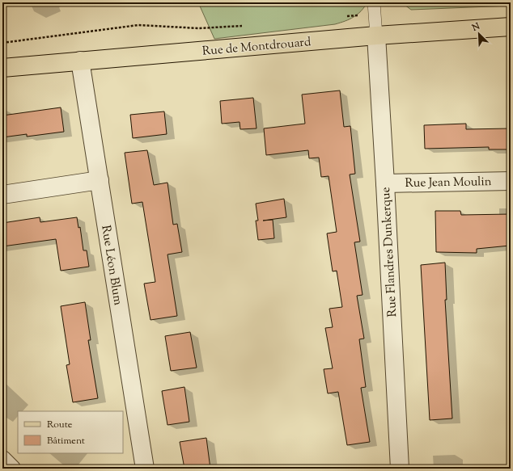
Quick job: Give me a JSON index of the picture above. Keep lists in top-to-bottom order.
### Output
{
  "streets": {
    "main road": ["Rue de Montdrouard"],
    "street": ["Rue Jean Moulin", "Rue Flandres Dunkerque", "Rue Léon Blum"]
  },
  "crossings": [
    ["Rue de Montdrouard", "Rue Flandres Dunkerque"],
    ["Rue de Montdrouard", "Rue Léon Blum"],
    ["Rue Jean Moulin", "Rue Flandres Dunkerque"]
  ],
  "legend": ["Route", "Bâtiment"],
  "north": "top left"
}
